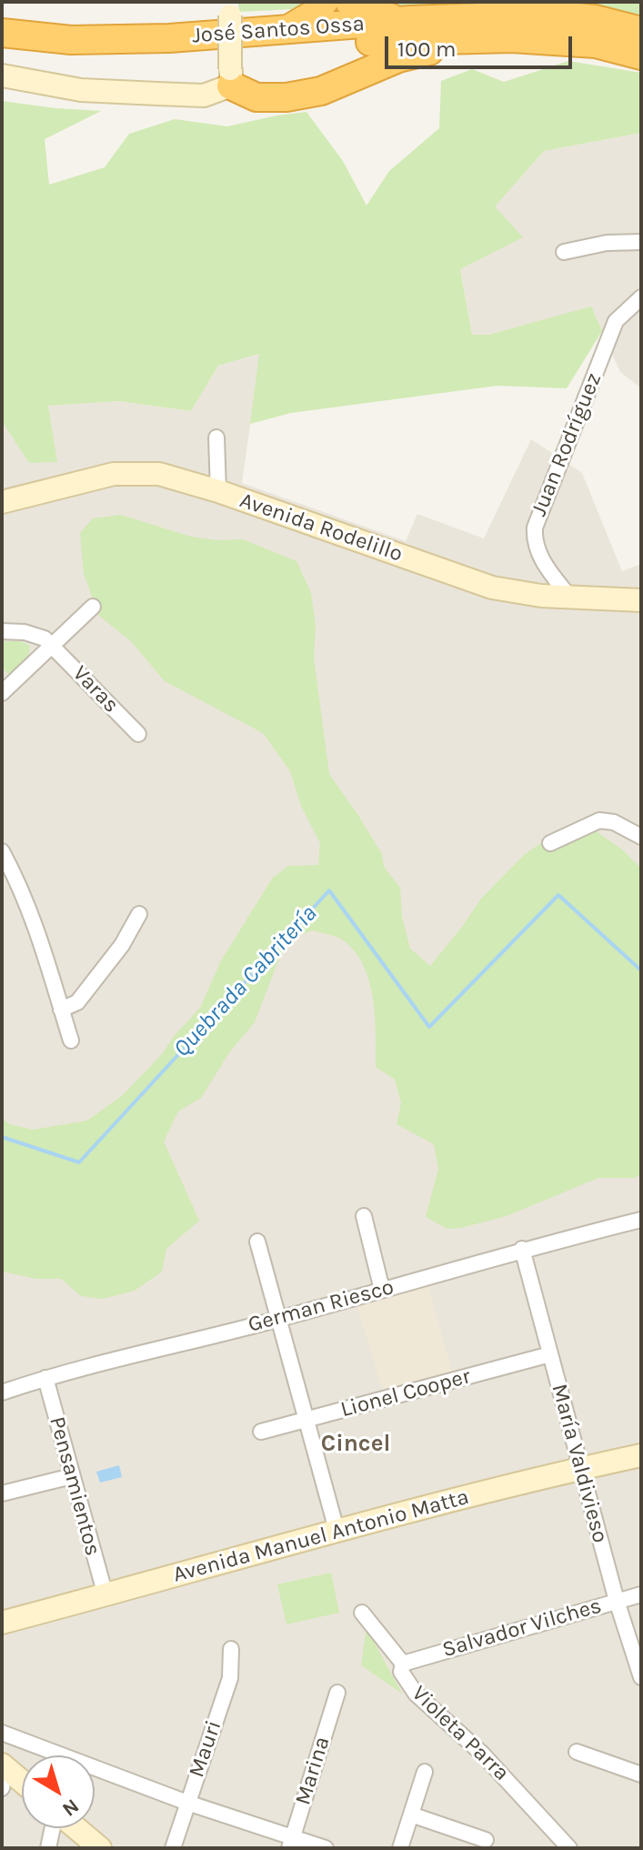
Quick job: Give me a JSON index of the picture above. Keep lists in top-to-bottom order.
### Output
{
  "streets": {
    "highway": ["José Santos Ossa"],
    "street": [
      "Juan Rodríguez",
      "Avenida Rodelillo",
      "Varas",
      "German Riesco",
      "Lionel Cooper",
      "María Valdivieso",
      "Pensamientos",
      "Avenida Manuel Antonio Matta",
      "Salvador Vilches",
      "Violeta Parra",
      "Mauri",
      "Marina"
    ]
  },
  "crossings": [
    ["Juan Rodríguez", "Avenida Rodelillo"],
    ["German Riesco", "María Valdivieso"],
    ["German Riesco", "Pensamientos"],
    ["Lionel Cooper", "María Valdivieso"],
    ["María Valdivieso", "Avenida Manuel Antonio Matta"],
    ["María Valdivieso", "Salvador Vilches"],
    ["Pensamientos", "Avenida Manuel Antonio Matta"],
    ["Salvador Vilches", "Violeta Parra"]
  ],
  "districts": ["Cincel"],
  "water": ["Quebrada Cabritería"],
  "scale_bar": "100 m",
  "north": "bottom right"
}
